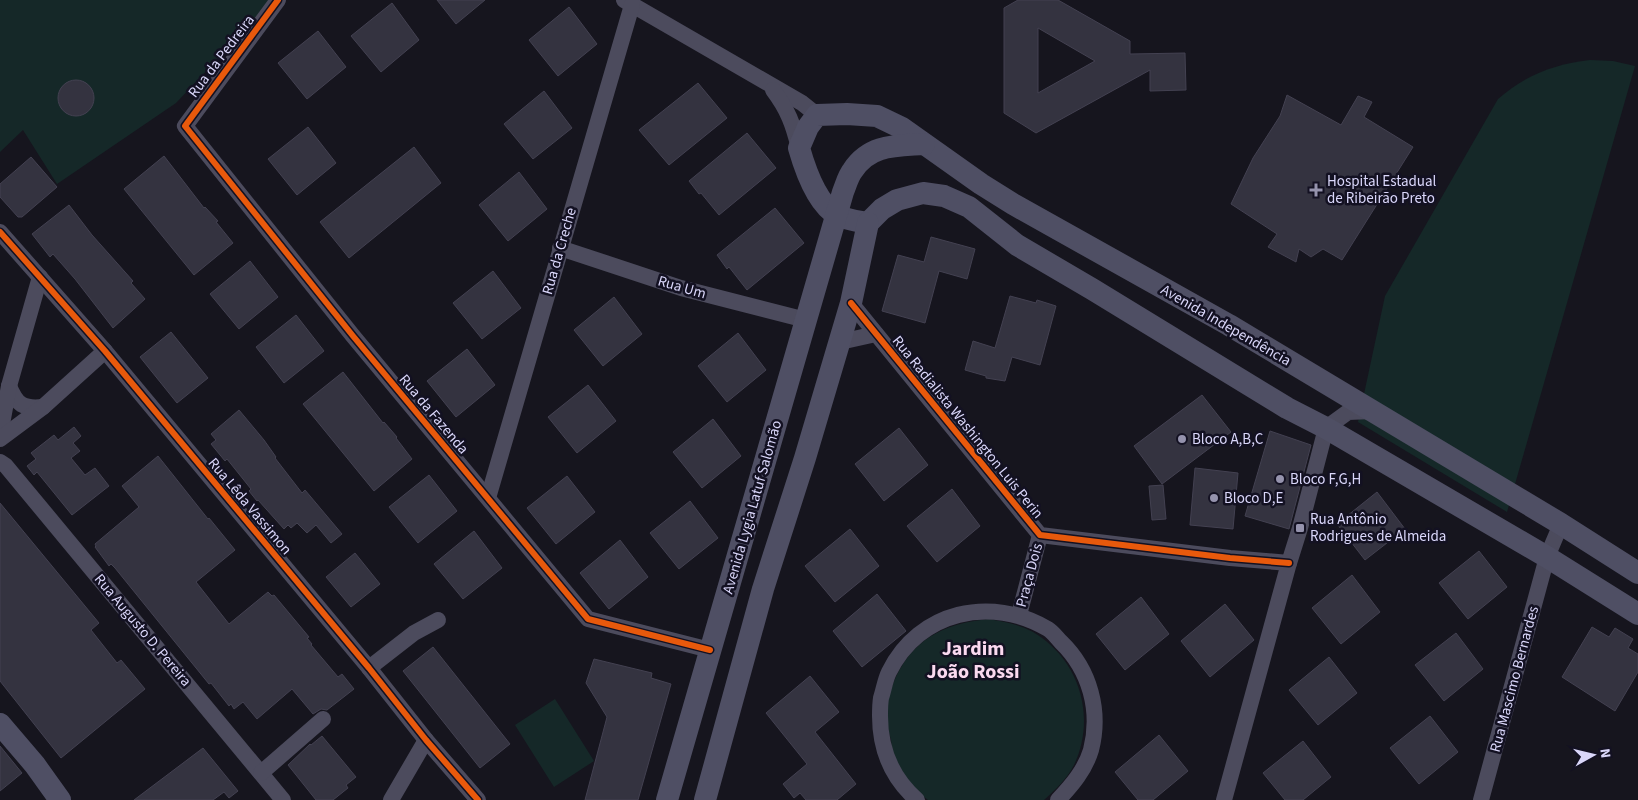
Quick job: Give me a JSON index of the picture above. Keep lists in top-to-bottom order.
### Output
{
  "streets": {
    "main road": ["Avenida Independência", "Avenida Lygia Latuf Salomão"],
    "street": [
      "Rua da Pedreira",
      "Rua da Creche",
      "Rua Um",
      "Rua da Fazenda",
      "Rua Radialista Washington Luis Perin",
      "Rua Lêda Vassimon",
      "Praça Dois",
      "Rua Augusto D. Pereira",
      "Rua Mascimo Bernardes"
    ]
  },
  "crossings": [
    ["Rua da Pedreira", "Rua da Fazenda"],
    ["Rua da Creche", "Rua Um"],
    ["Rua da Creche", "Rua da Fazenda"],
    ["Rua Um", "Avenida Lygia Latuf Salomão"],
    ["Avenida Independência", "Rua Mascimo Bernardes"],
    ["Rua da Fazenda", "Avenida Lygia Latuf Salomão"],
    ["Rua Radialista Washington Luis Perin", "Praça Dois"]
  ],
  "districts": ["Jardim João Rossi"],
  "places": {
    "health": ["Hospital Estadual de Ribeirão Preto"],
    "other": ["Bloco A,B,C", "Bloco F,G,H", "Bloco D,E"],
    "transit": ["Rua Antônio Rodrigues de Almeida"]
  },
  "north": "right"
}
